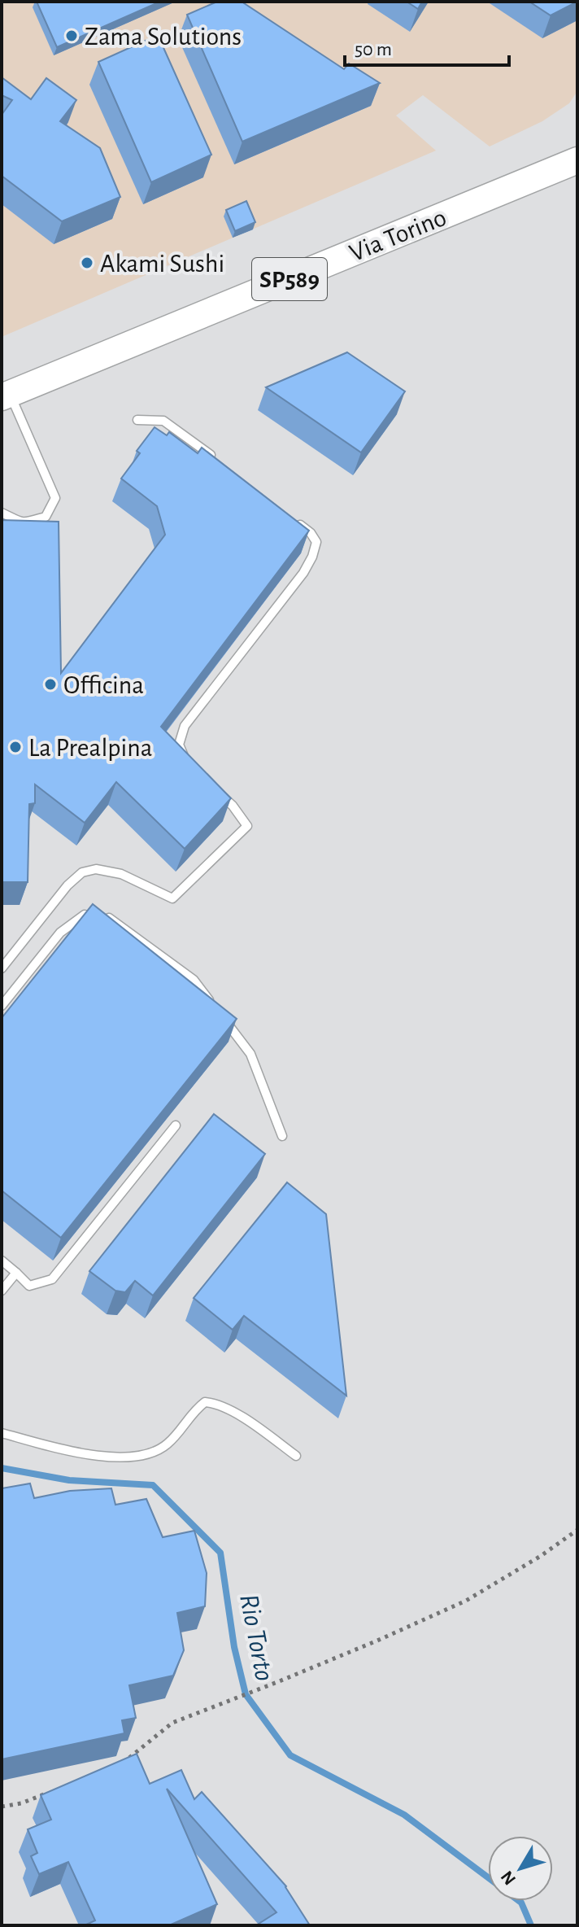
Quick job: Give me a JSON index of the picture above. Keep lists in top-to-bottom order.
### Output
{
  "streets": {
    "main road": ["Via Torino", "SP589"]
  },
  "water": ["Rio Torto"],
  "places": [
    "Zama Solutions",
    "Akami Sushi",
    "Officina",
    "La Prealpina"
  ],
  "scale_bar": "50 m",
  "north": "bottom left"
}
